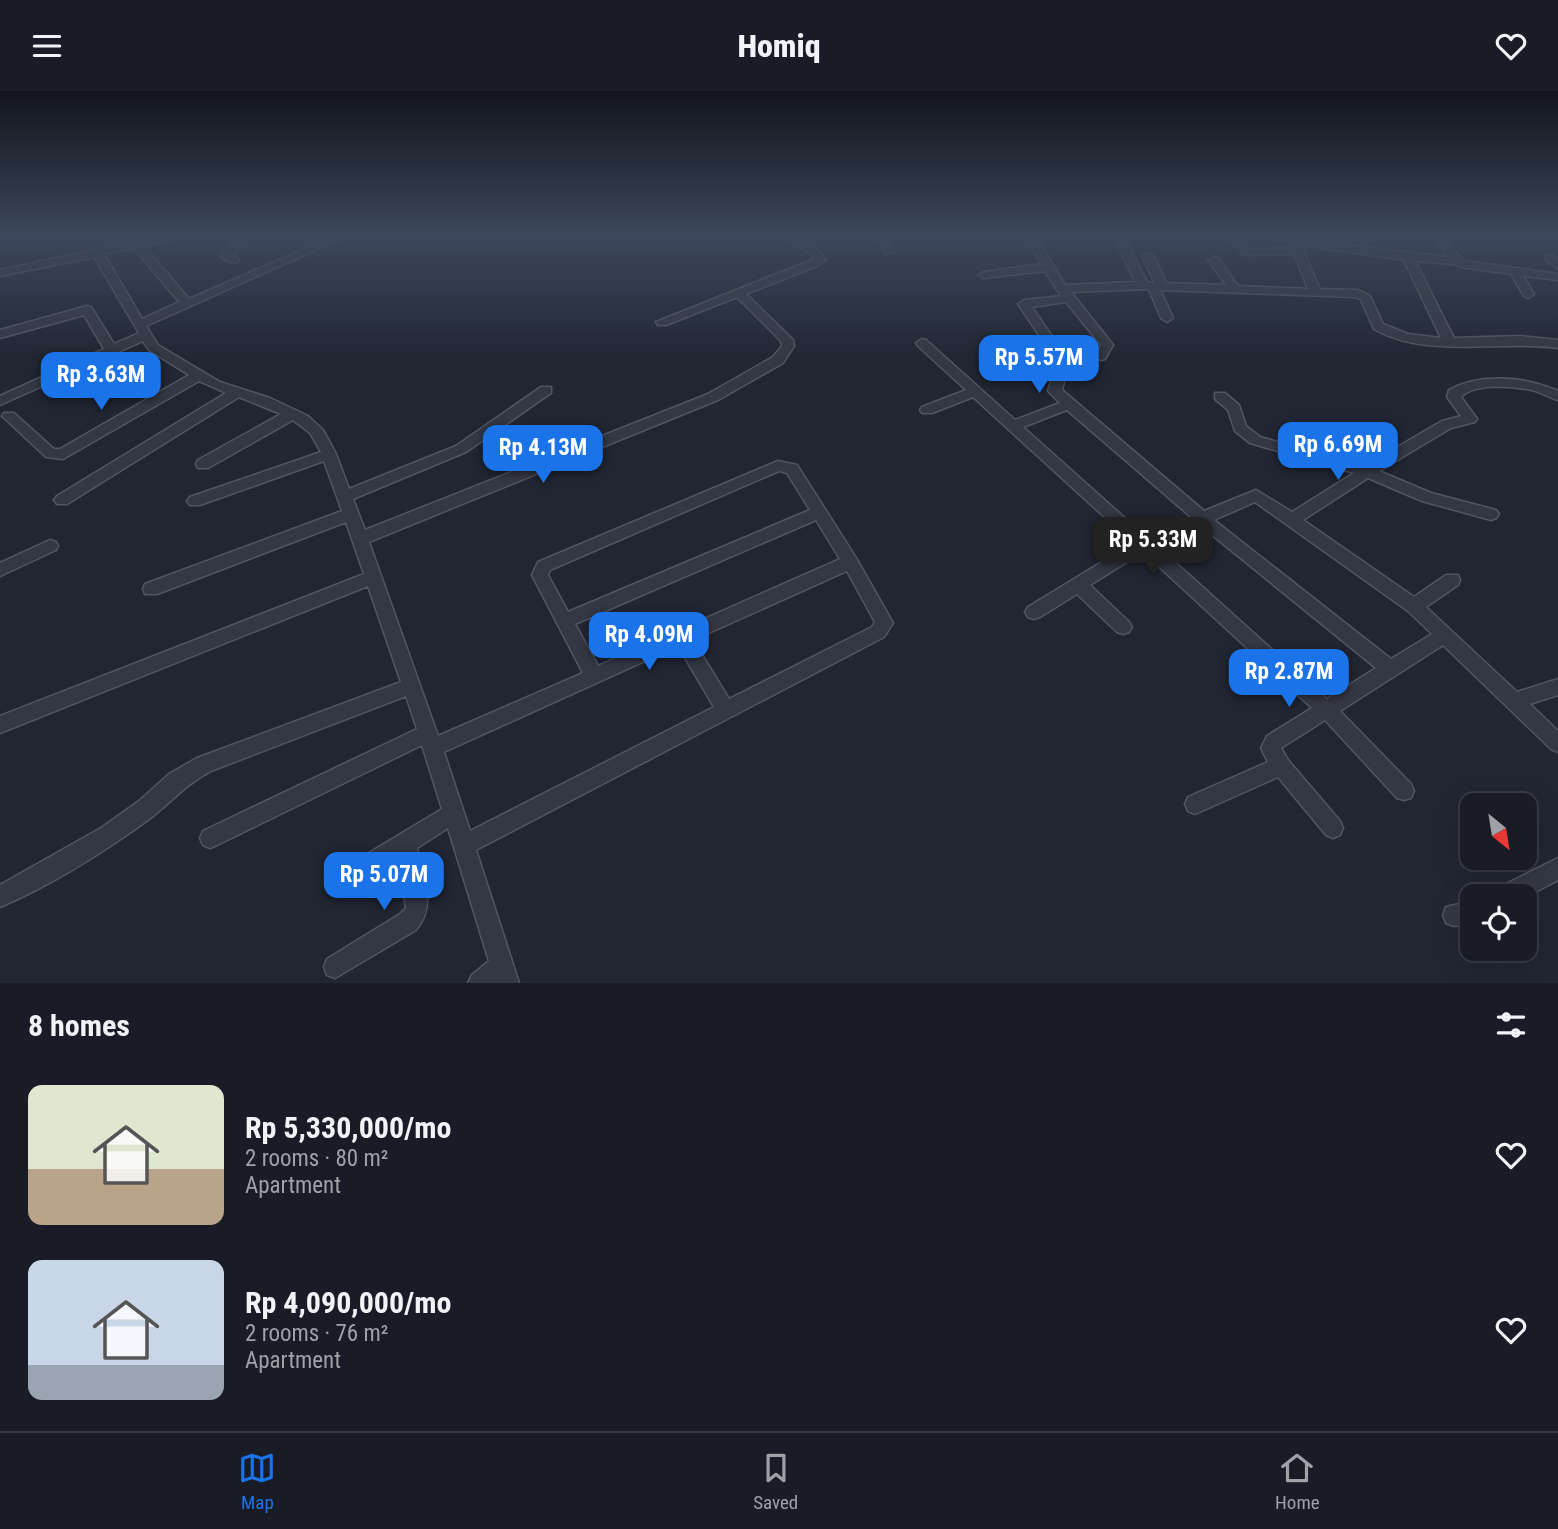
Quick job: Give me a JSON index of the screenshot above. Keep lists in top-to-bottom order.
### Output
{
  "north": "bottom right",
  "page": {
    "header": "Homiq",
    "price": [
      "Rp 5.57M",
      "Rp 3.63M",
      "Rp 6.69M",
      "Rp 4.13M",
      "Rp 5.33M",
      "Rp 4.09M",
      "Rp 2.87M",
      "Rp 5.07M"
    ],
    "heading": "8 homes",
    "list": [
      {
        "name": "Rp 5,330,000/mo",
        "note": "2 rooms · 80 m² · Apartment"
      },
      {
        "name": "Rp 4,090,000/mo",
        "note": "2 rooms · 76 m² · Apartment"
      }
    ],
    "tabs": ["Map", "Saved", "Home"]
  }
}
